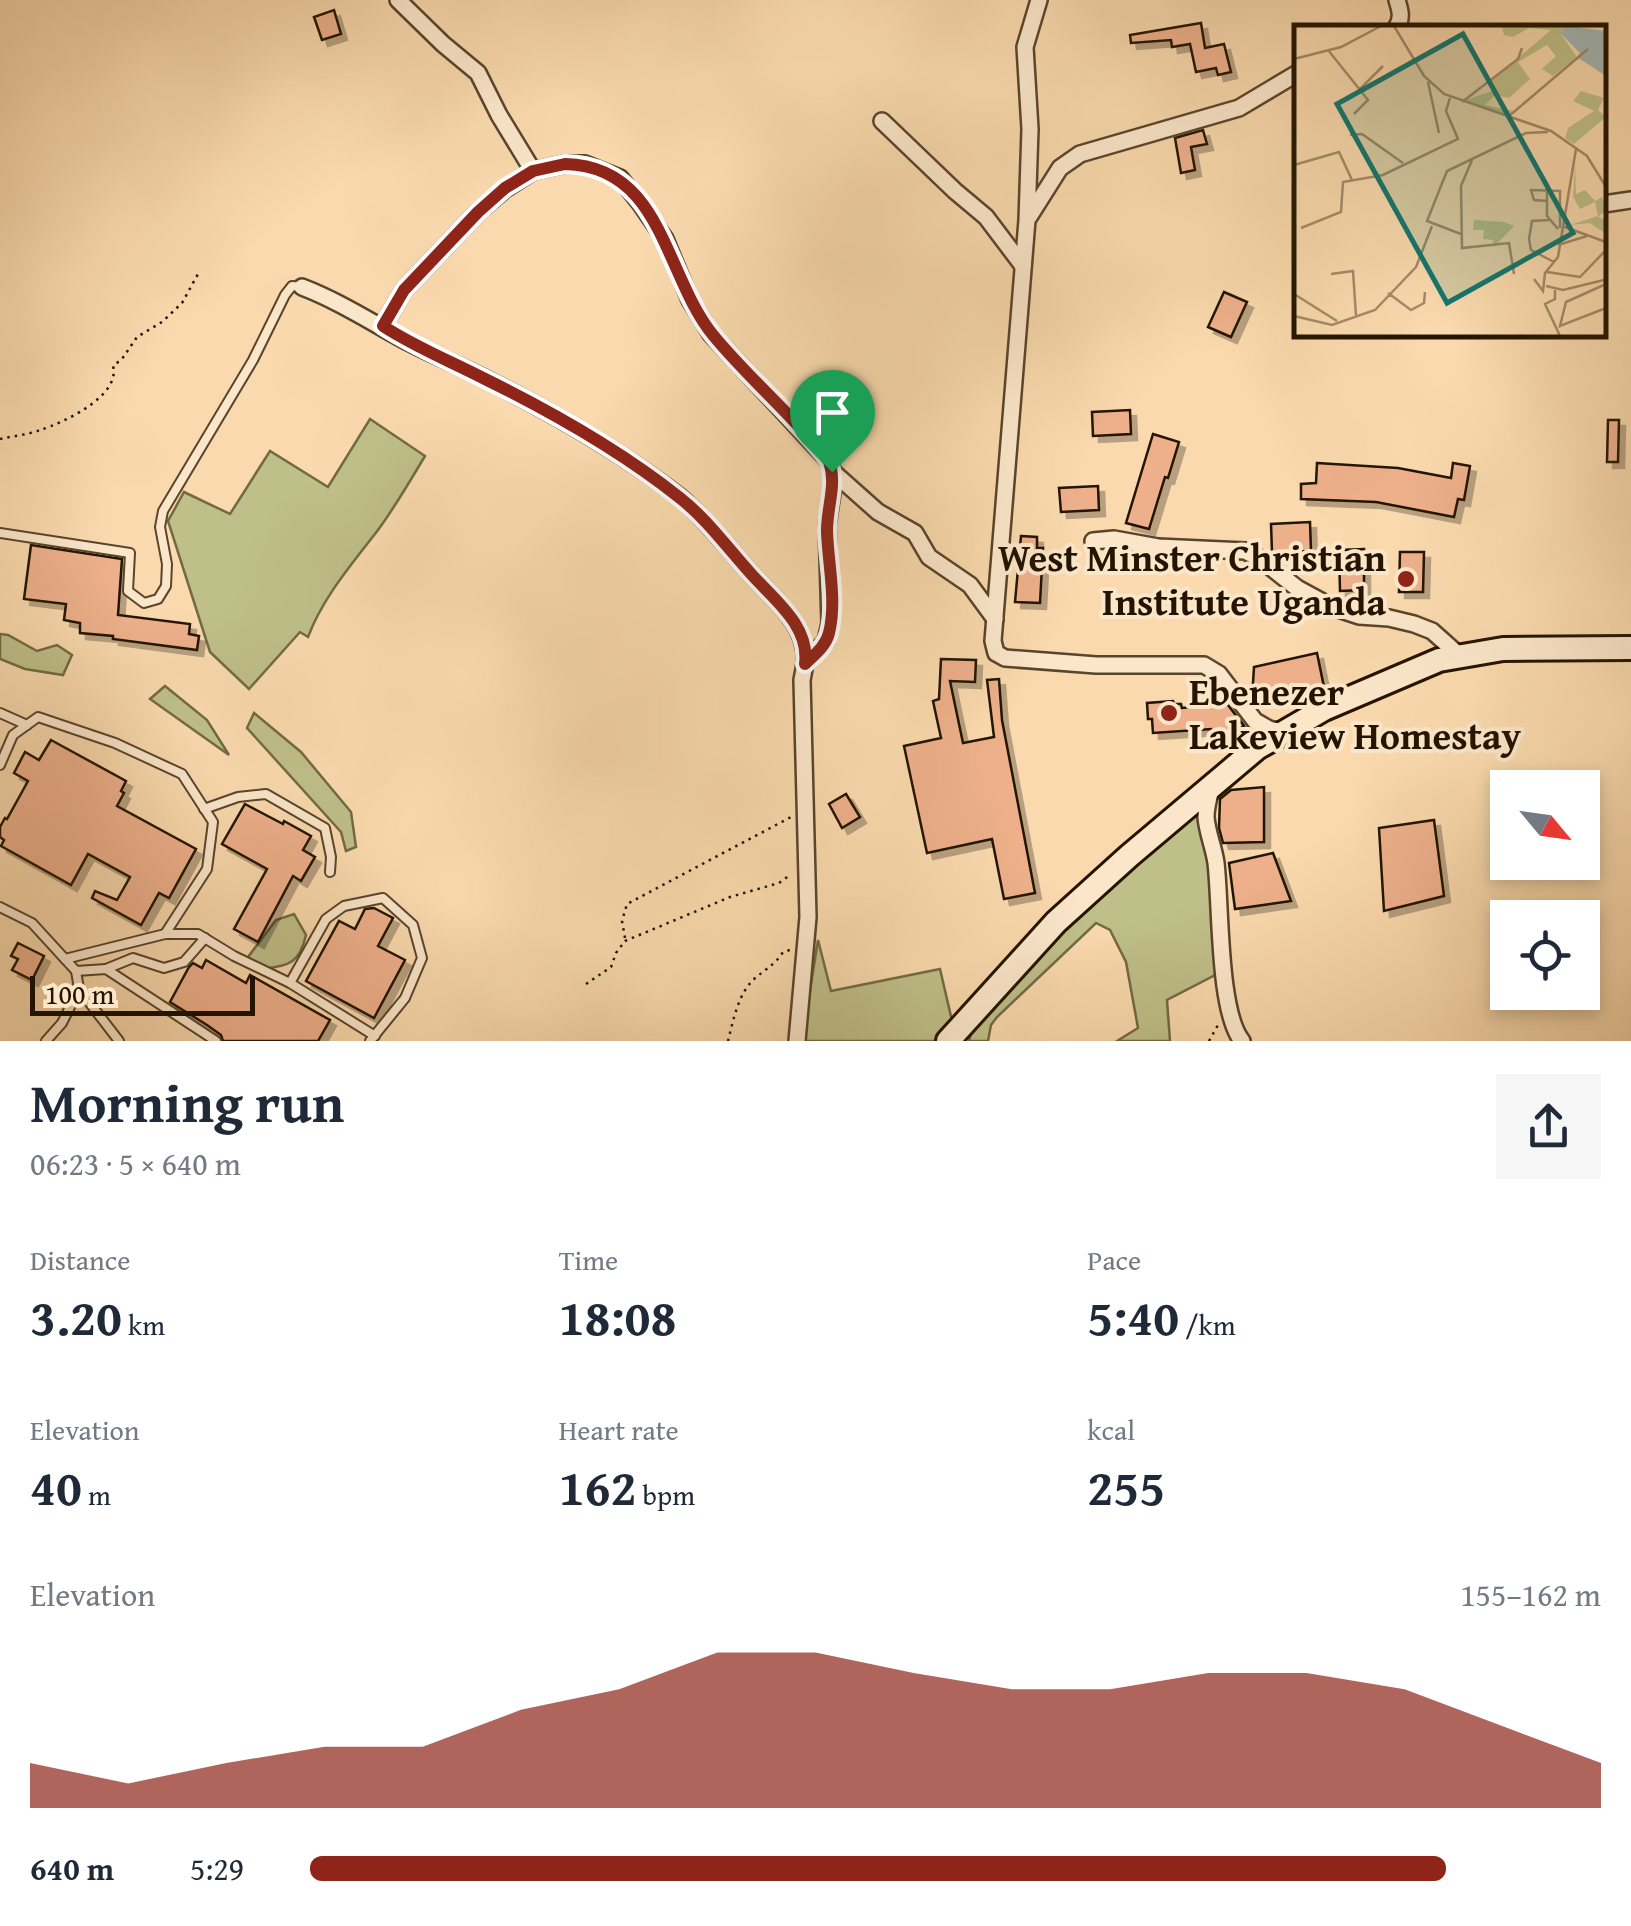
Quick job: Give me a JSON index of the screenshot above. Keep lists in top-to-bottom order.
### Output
{
  "places": ["West Minster Christian Institute Uganda", "Ebenezer Lakeview Homestay"],
  "scale_bar": "100 m",
  "north": "bottom right",
  "page": {
    "scale": "100 m",
    "heading": ["Morning run", "06:23 · 5 × 640 m"],
    "stats": [
      ["Distance", "3.20 km"],
      ["Time", "18:08"],
      ["Pace", "5:40 /km"],
      ["Elevation", "40 m"],
      ["Heart rate", "162 bpm"],
      ["kcal", "255"]
    ],
    "chart": ["Elevation", "155–162 m"],
    "list": [
      {
        "name": "640 m",
        "note": "5:29"
      }
    ]
  }
}
